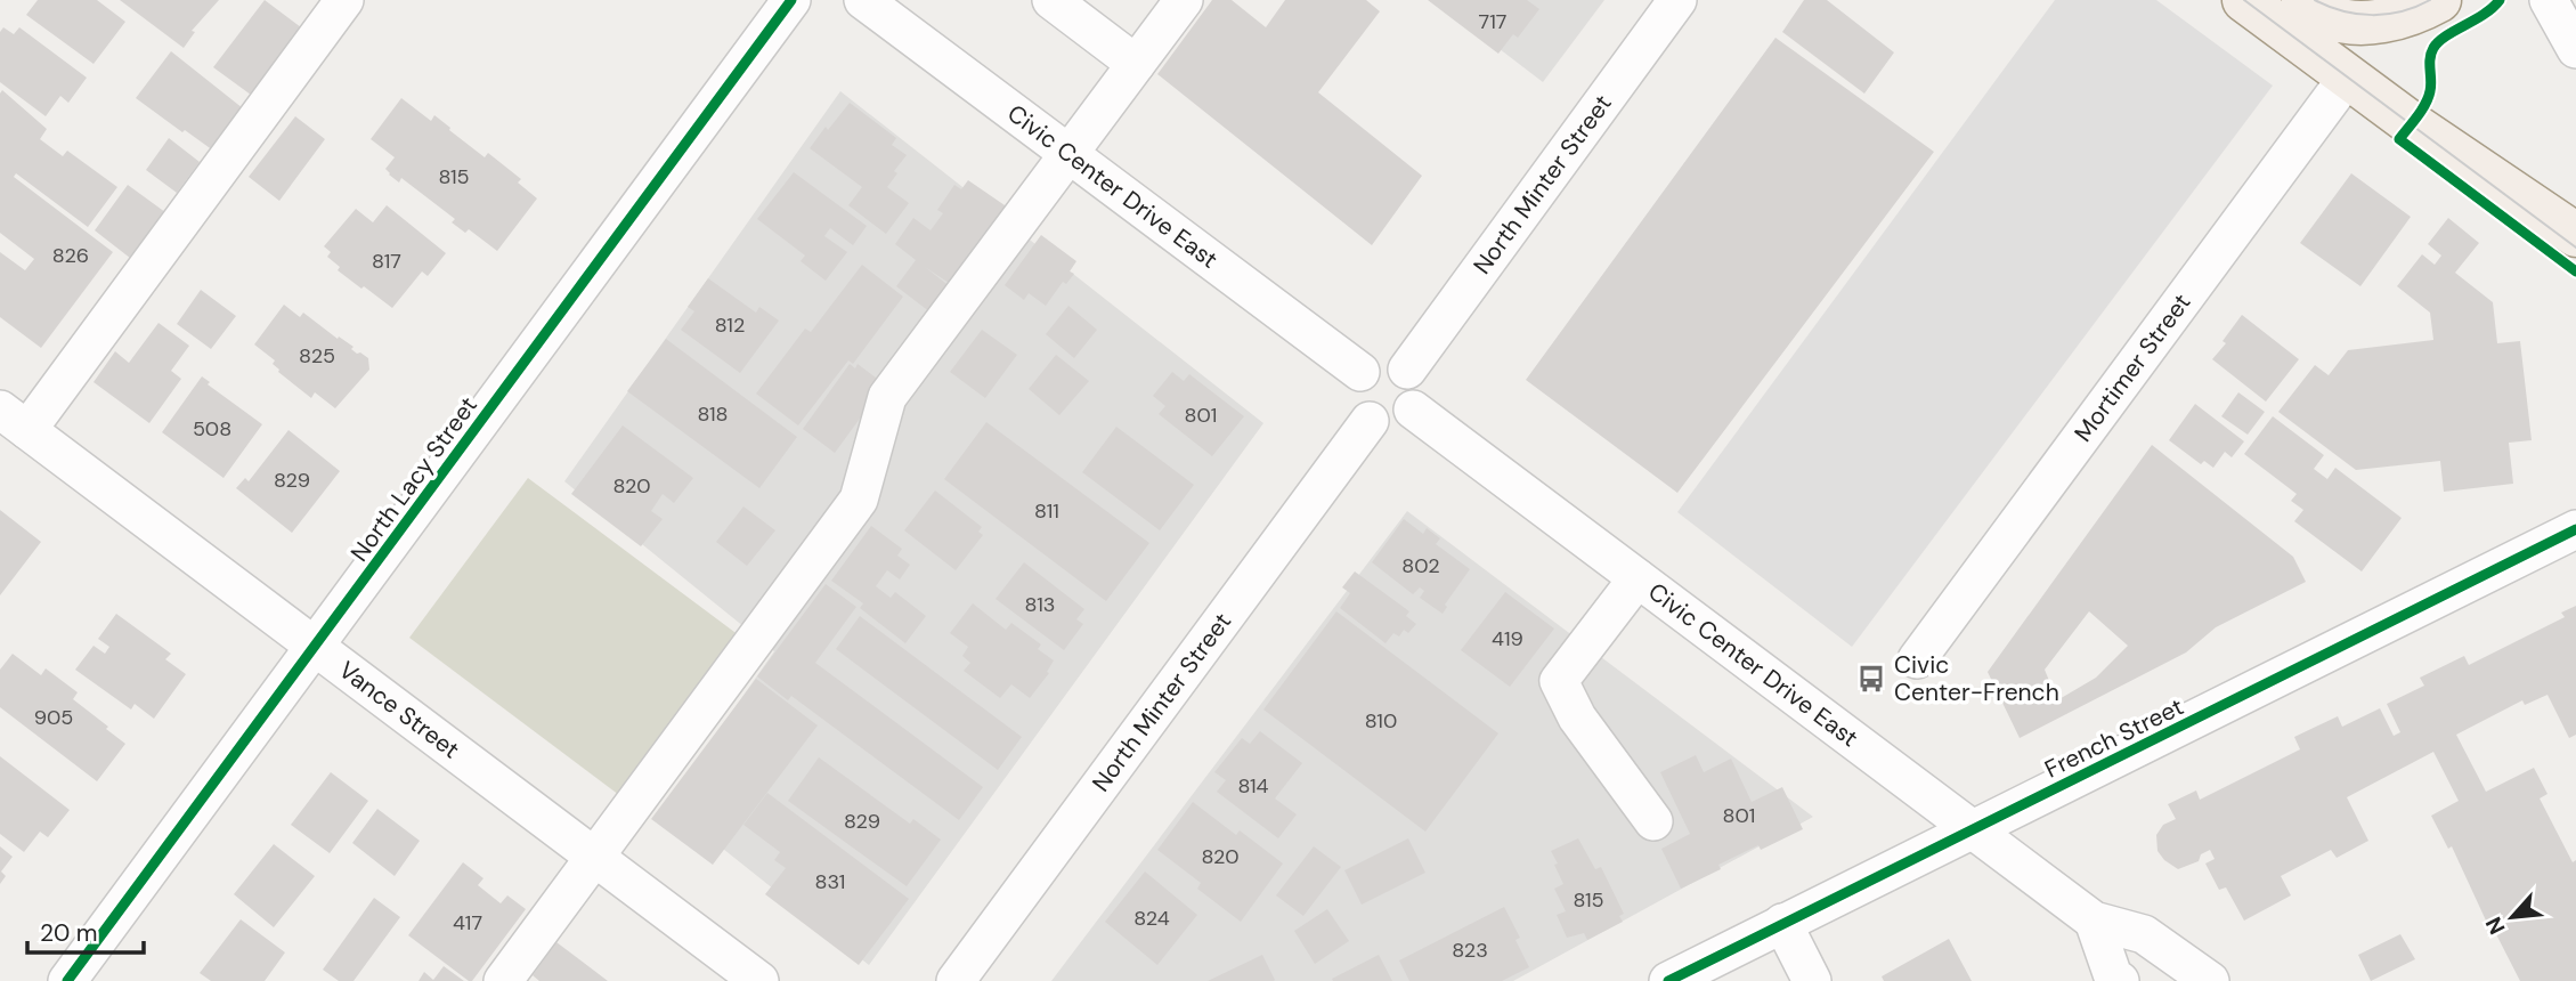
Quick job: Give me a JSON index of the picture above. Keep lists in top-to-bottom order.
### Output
{
  "streets": {
    "street": [
      "North Minter Street",
      "Civic Center Drive East",
      "Mortimer Street",
      "North Lacy Street",
      "Vance Street",
      "French Street"
    ]
  },
  "crossings": [
    ["North Minter Street", "Civic Center Drive East"],
    ["Civic Center Drive East", "French Street"],
    ["North Lacy Street", "Vance Street"]
  ],
  "places": {
    "bus stop": ["Civic Center-French"]
  },
  "house_numbers": [
    "717",
    "815",
    "826",
    "817",
    "812",
    "825",
    "818",
    "801",
    "508",
    "829",
    "820",
    "811",
    "802",
    "813",
    "419",
    "905",
    "810",
    "814",
    "801",
    "829",
    "820",
    "831",
    "815",
    "824",
    "417",
    "823"
  ],
  "scale_bar": "20 m",
  "north": "bottom left"
}
